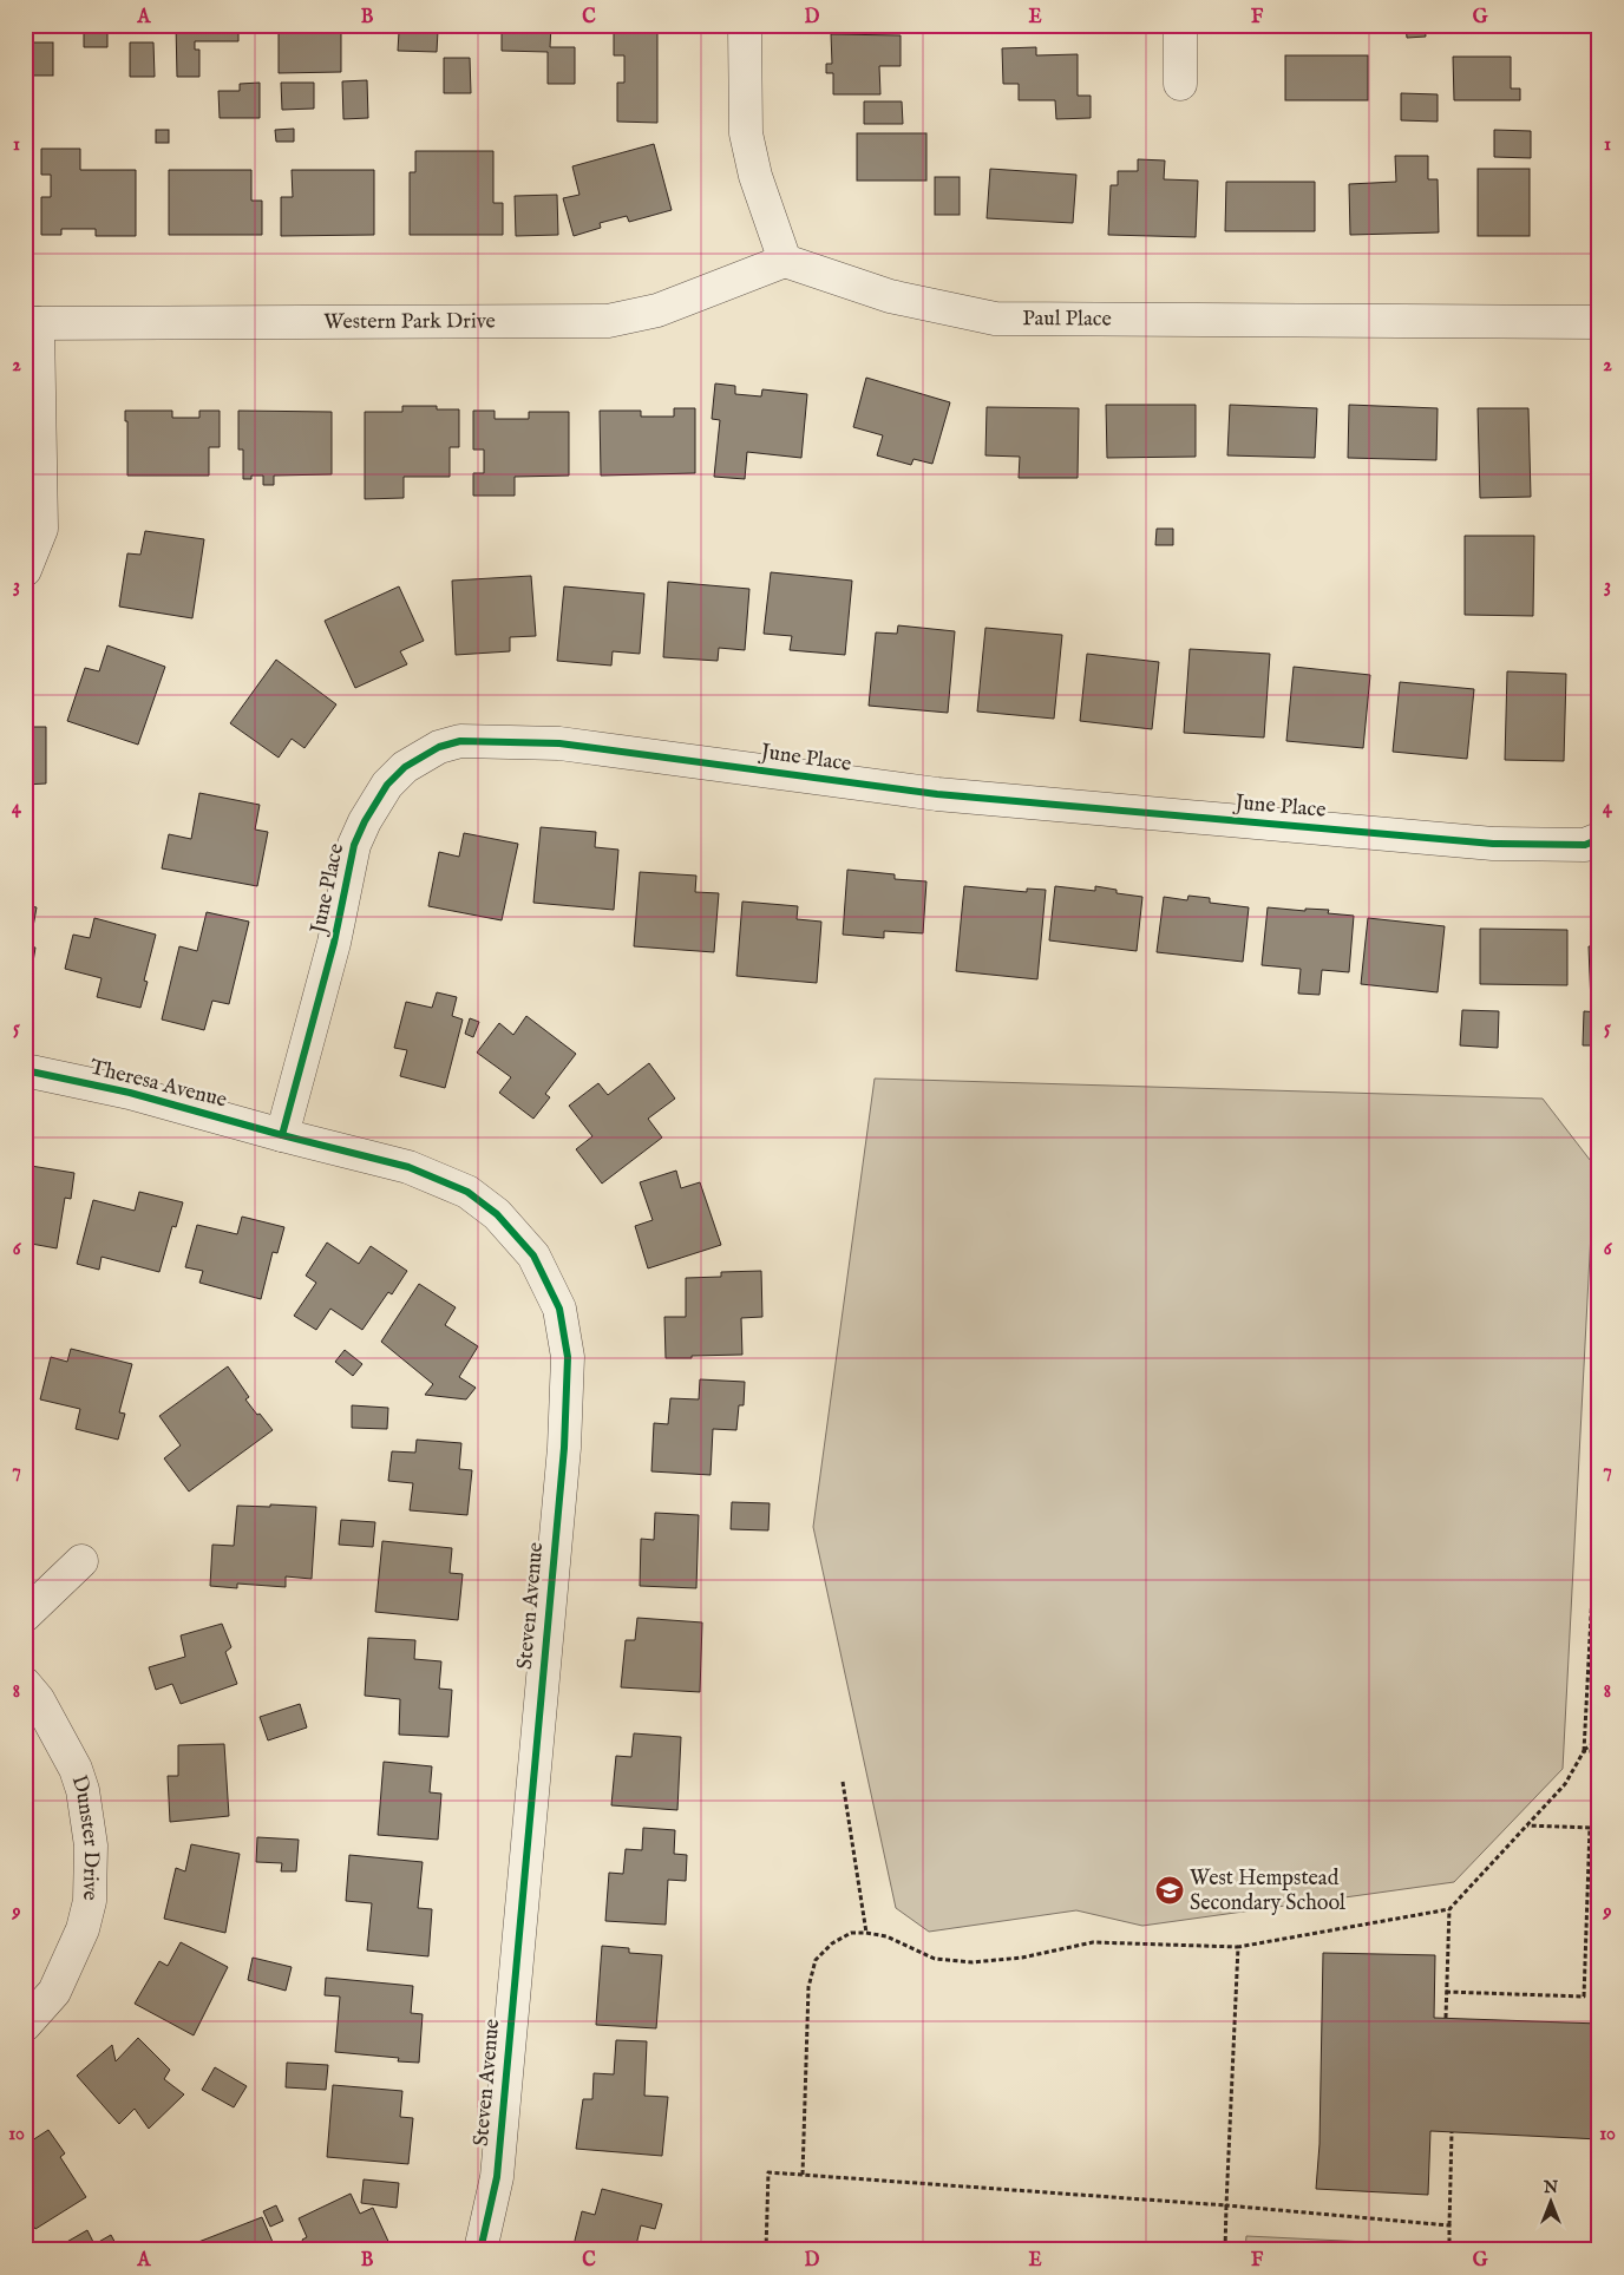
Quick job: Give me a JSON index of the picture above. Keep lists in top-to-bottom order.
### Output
{
  "streets": {
    "street": [
      "Paul Place",
      "Western Park Drive",
      "June Place",
      "Theresa Avenue",
      "Steven Avenue",
      "Dunster Drive"
    ]
  },
  "crossings": [
    ["Paul Place", "Western Park Drive"],
    ["June Place", "Theresa Avenue"],
    ["June Place", "Steven Avenue"],
    ["Theresa Avenue", "Steven Avenue"]
  ],
  "places": {
    "school or university": ["West Hempstead Secondary School"]
  },
  "north": "top",
  "grid": {
    "columns": [
      "A",
      "B",
      "C",
      "D",
      "E",
      "F",
      "G"
    ],
    "rows": [
      "1",
      "2",
      "3",
      "4",
      "5",
      "6",
      "7",
      "8",
      "9",
      "10"
    ]
  }
}
